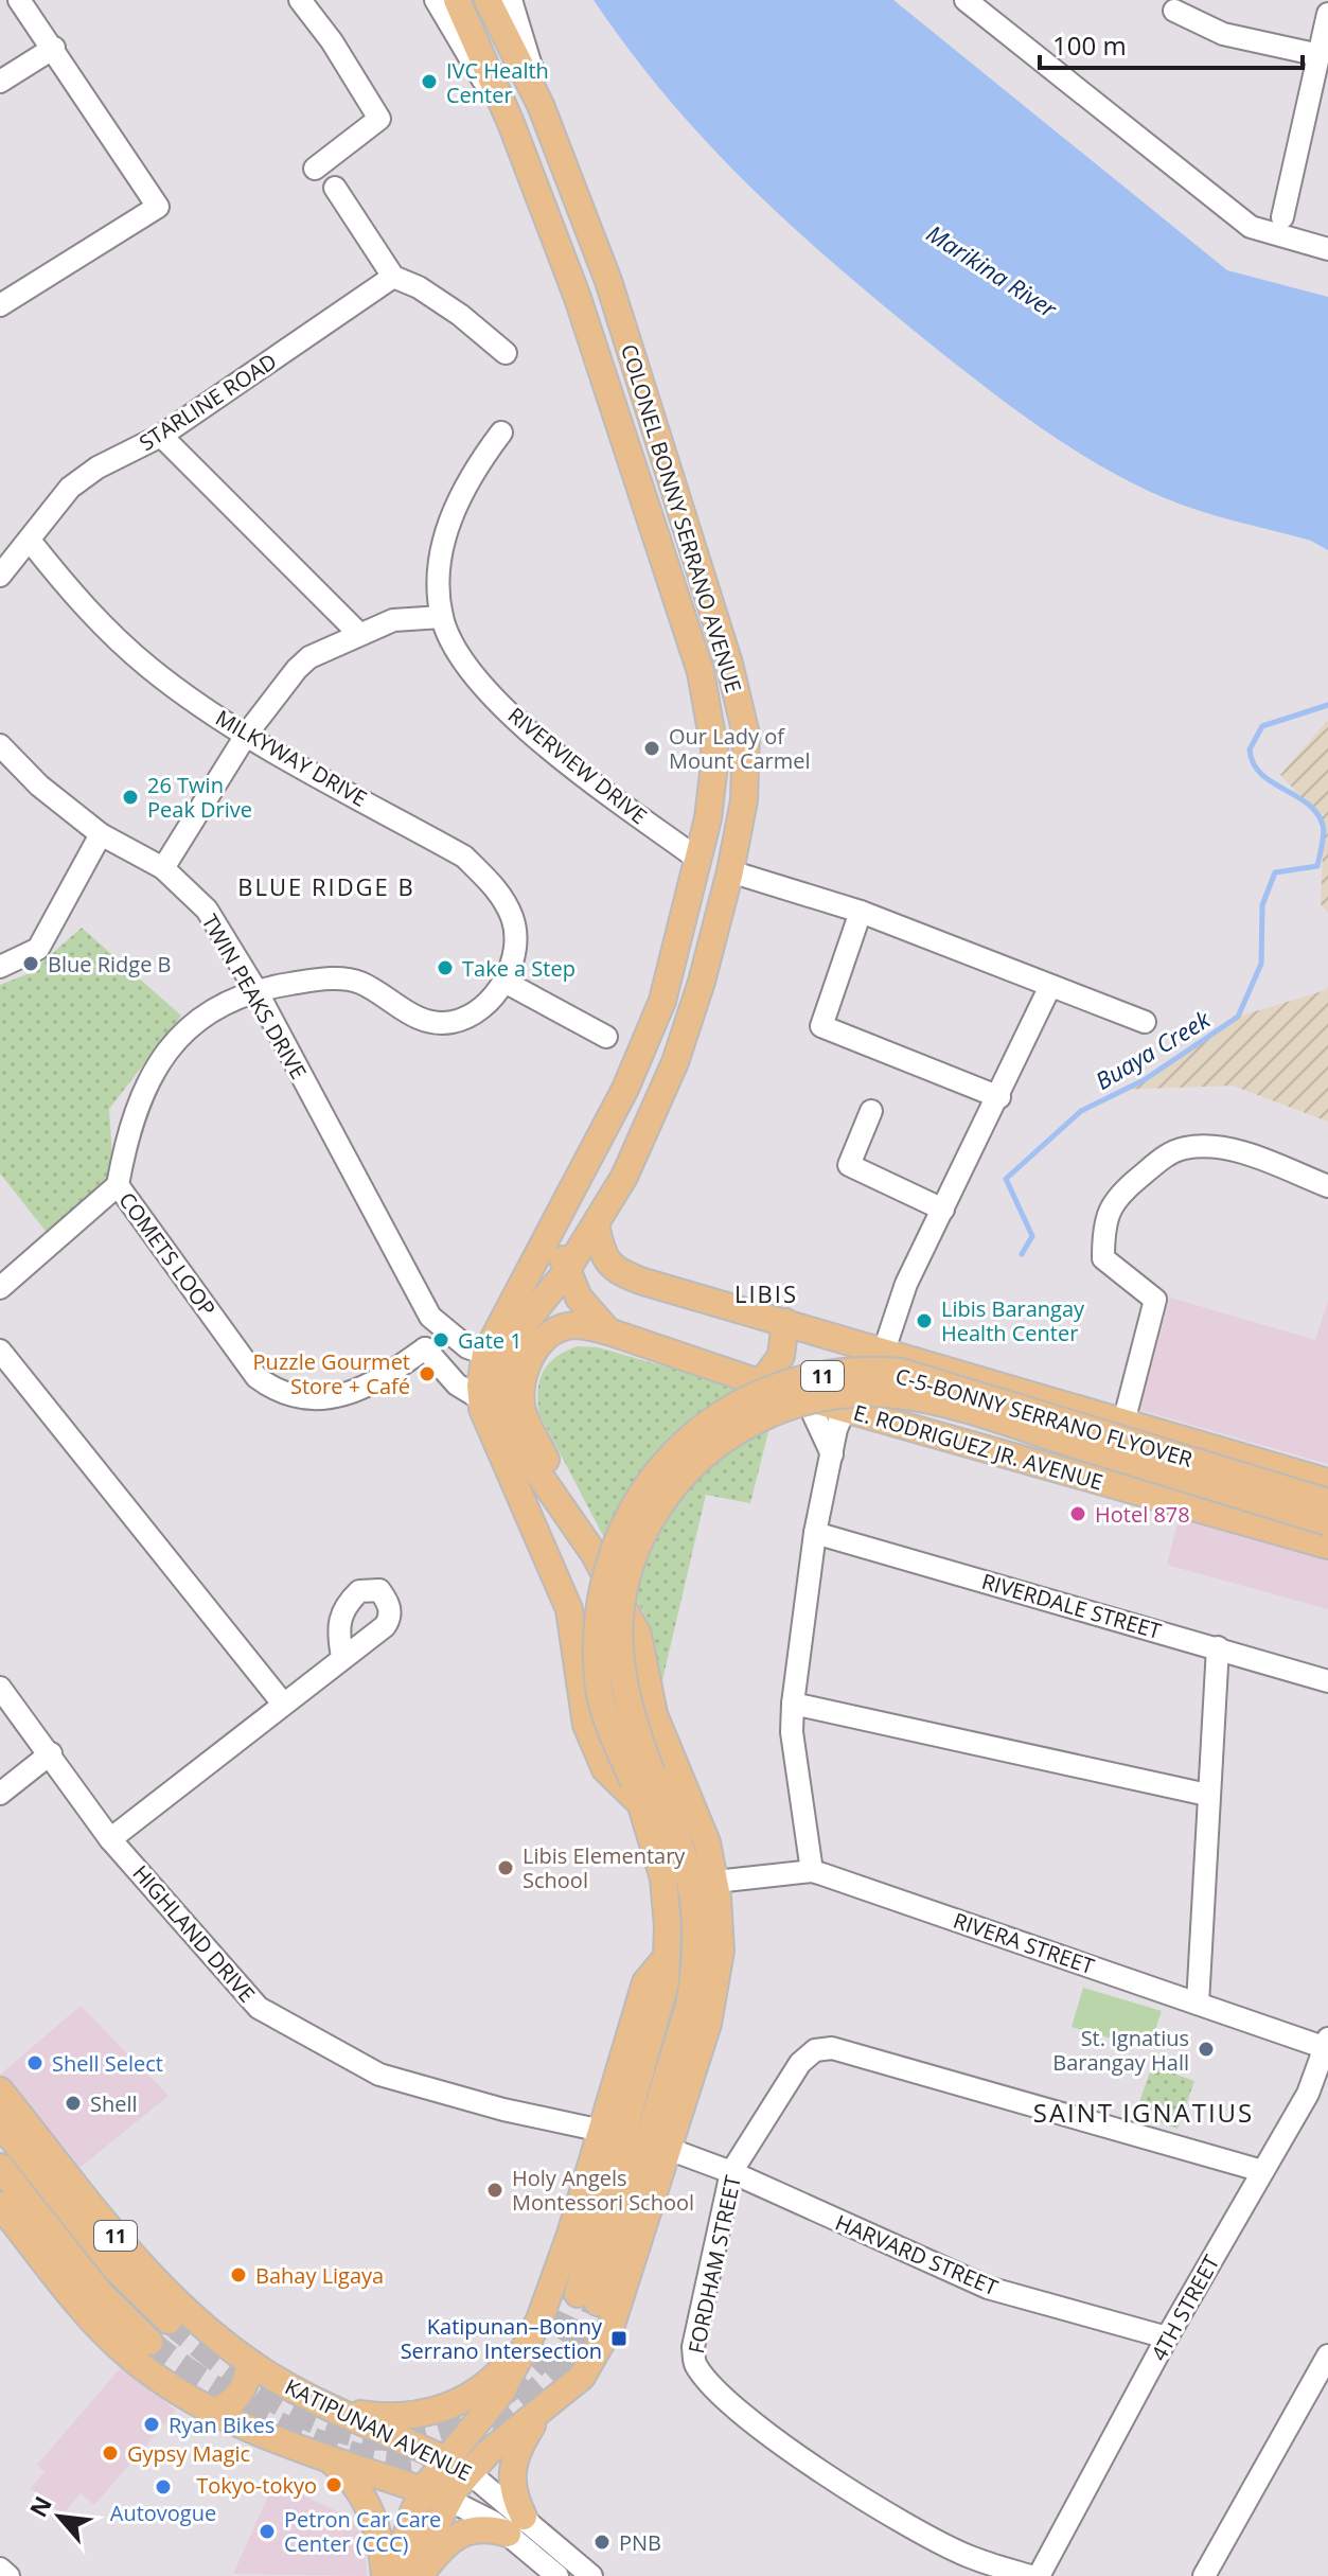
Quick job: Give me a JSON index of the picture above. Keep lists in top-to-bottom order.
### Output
{
  "streets": {
    "main road": [
      "COLONEL BONNY SERRANO AVENUE",
      "11",
      "C-5-BONNY SERRANO FLYOVER",
      "E. RODRIGUEZ JR. AVENUE",
      "KATIPUNAN AVENUE"
    ],
    "street": [
      "STARLINE ROAD",
      "MILKYWAY DRIVE",
      "RIVERVIEW DRIVE",
      "TWIN PEAKS DRIVE",
      "COMETS LOOP",
      "RIVERDALE STREET",
      "HIGHLAND DRIVE",
      "RIVERA STREET",
      "HARVARD STREET",
      "FORDHAM STREET",
      "4TH STREET"
    ]
  },
  "crossings": [
    ["STARLINE ROAD", "MILKYWAY DRIVE"],
    ["COLONEL BONNY SERRANO AVENUE", "RIVERVIEW DRIVE"],
    ["COLONEL BONNY SERRANO AVENUE", "TWIN PEAKS DRIVE"],
    ["COLONEL BONNY SERRANO AVENUE", "11"],
    ["COLONEL BONNY SERRANO AVENUE", "C-5-BONNY SERRANO FLYOVER"],
    ["COLONEL BONNY SERRANO AVENUE", "E. RODRIGUEZ JR. AVENUE"],
    ["COLONEL BONNY SERRANO AVENUE", "RIVERA STREET"],
    ["COLONEL BONNY SERRANO AVENUE", "KATIPUNAN AVENUE"],
    ["MILKYWAY DRIVE", "TWIN PEAKS DRIVE"],
    ["MILKYWAY DRIVE", "COMETS LOOP"],
    ["TWIN PEAKS DRIVE", "COMETS LOOP"],
    ["RIVERA STREET", "4TH STREET"],
    ["HARVARD STREET", "FORDHAM STREET"],
    ["HARVARD STREET", "4TH STREET"],
    ["FORDHAM STREET", "4TH STREET"]
  ],
  "districts": ["BLUE RIDGE B", "LIBIS", "SAINT IGNATIUS"],
  "water": ["Marikina River", "Buaya Creek"],
  "places": {
    "other": [
      "IVC Health Center",
      "Our Lady of Mount Carmel",
      "26 Twin Peak Drive",
      "Blue Ridge B",
      "Take a Step",
      "Libis Barangay Health Center",
      "Gate 1",
      "Puzzle Gourmet Store + Café",
      "Hotel 878",
      "Libis Elementary School",
      "St. Ignatius Barangay Hall",
      "Shell Select",
      "Shell",
      "Holy Angels Montessori School",
      "Bahay Ligaya",
      "Ryan Bikes",
      "Gypsy Magic",
      "Tokyo-tokyo",
      "Autovogue",
      "Petron Car Care Center (CCC)",
      "PNB"
    ],
    "transit": ["Katipunan–Bonny Serrano Intersection"]
  },
  "scale_bar": "100 m",
  "north": "top left"
}
